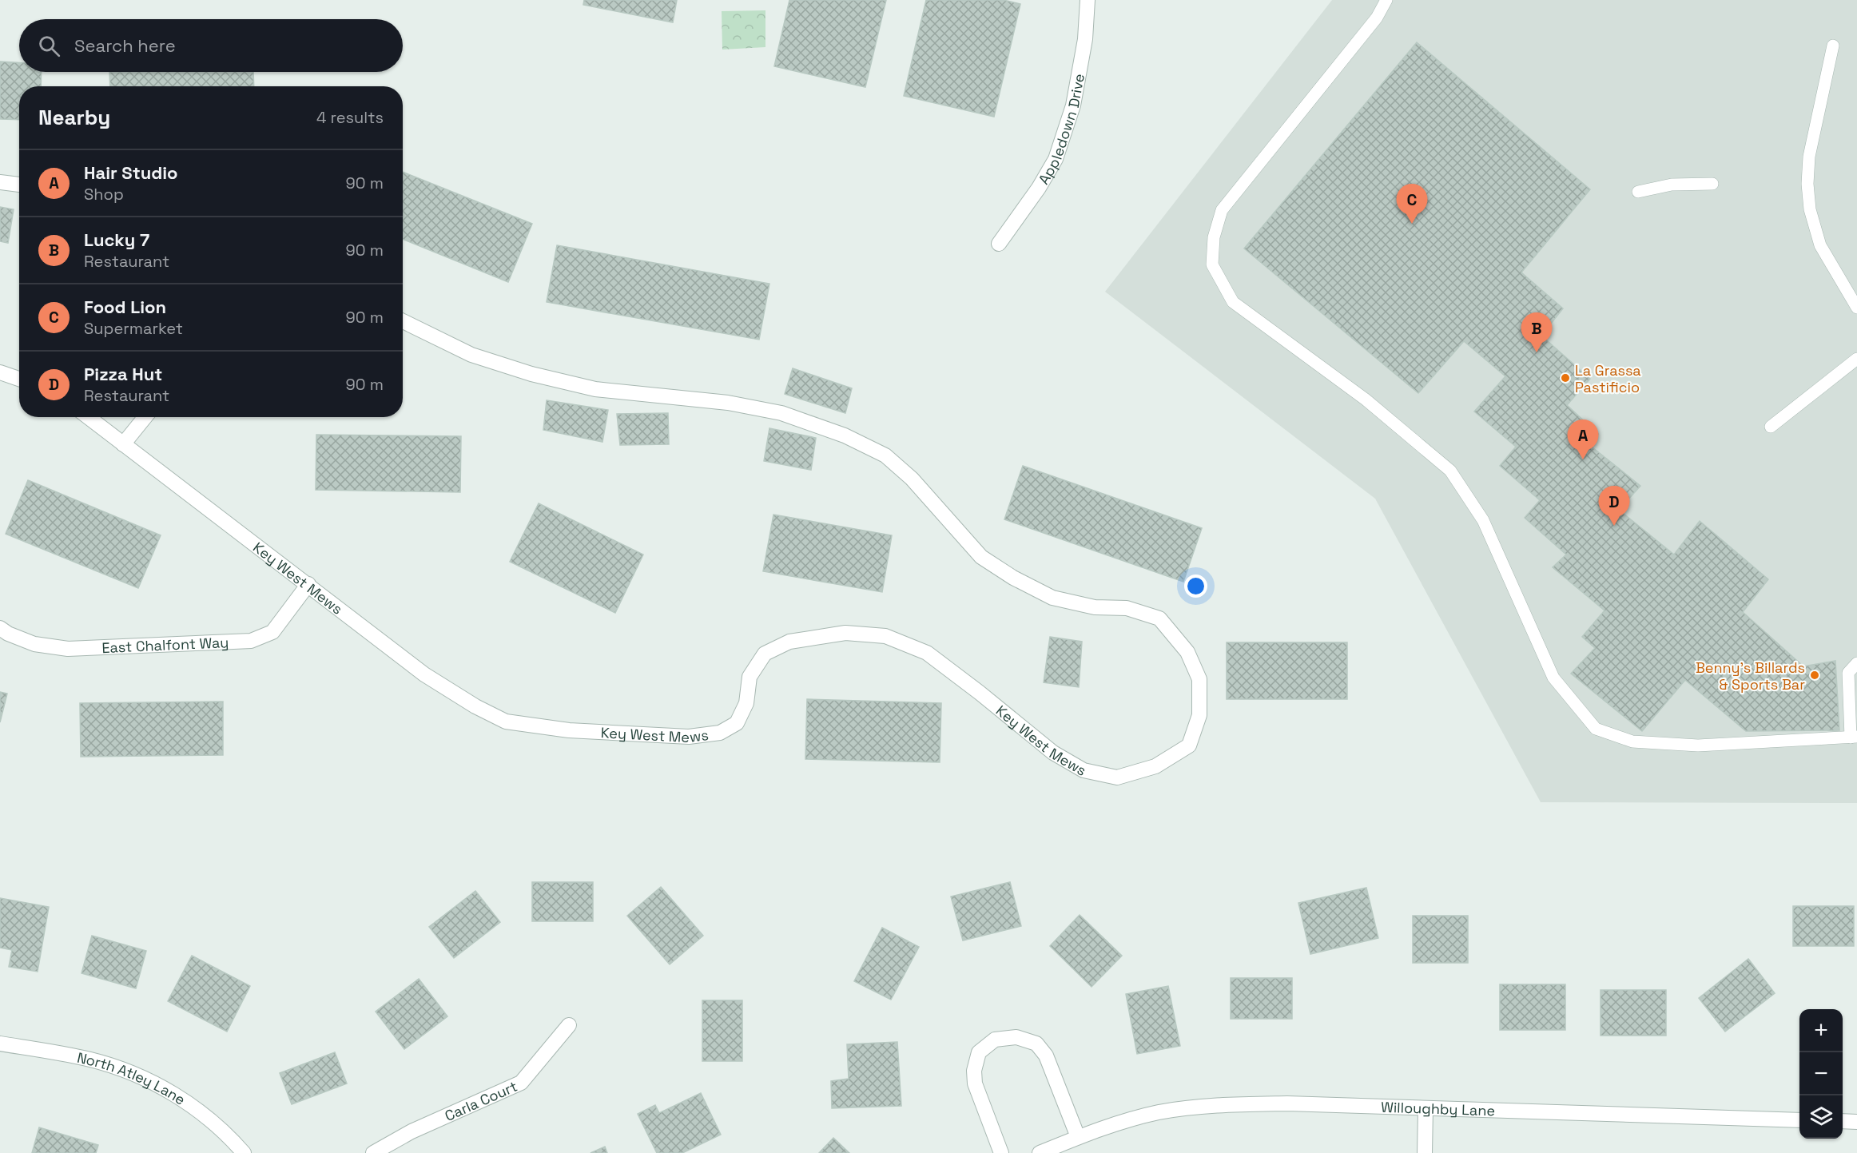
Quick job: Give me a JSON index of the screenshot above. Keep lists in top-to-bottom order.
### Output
{
  "streets": {
    "street": [
      "Appledown Drive",
      "Key West Mews",
      "East Chalfont Way",
      "North Atley Lane",
      "Carla Court",
      "Willoughby Lane"
    ]
  },
  "crossings": [
    ["Key West Mews", "East Chalfont Way"]
  ],
  "places": ["La Grassa Pastificio", "Benny's Billards & Sports Bar"],
  "page": {
    "search": "Search here",
    "heading": ["Nearby", "4 results"],
    "list": [
      {
        "mark": "A",
        "name": "Hair Studio",
        "note": "Shop",
        "value": "90 m"
      },
      {
        "mark": "B",
        "name": "Lucky 7",
        "note": "Restaurant",
        "value": "90 m"
      },
      {
        "mark": "C",
        "name": "Food Lion",
        "note": "Supermarket",
        "value": "90 m"
      },
      {
        "mark": "D",
        "name": "Pizza Hut",
        "note": "Restaurant",
        "value": "90 m"
      }
    ],
    "pins": [
      "C",
      "B",
      "A",
      "D"
    ],
    "map_buttons": ["+", "−"]
  }
}
